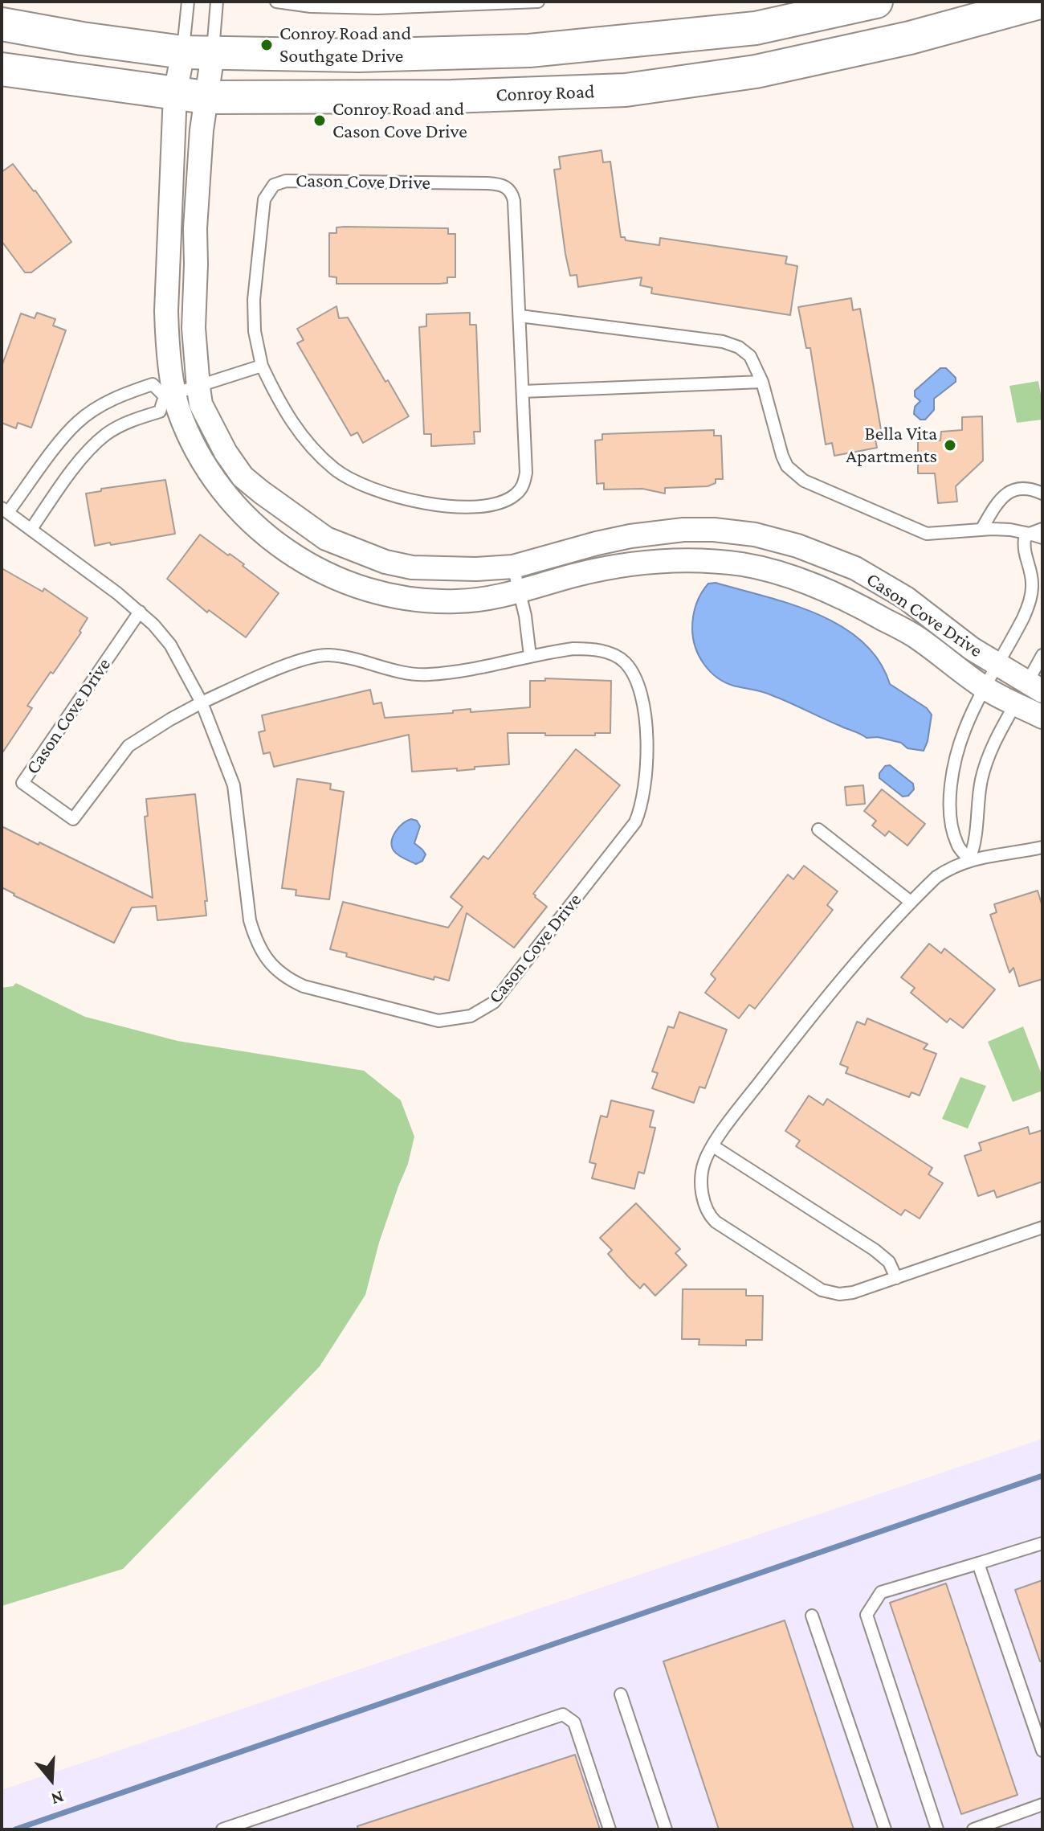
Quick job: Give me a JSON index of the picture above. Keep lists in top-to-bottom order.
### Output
{
  "streets": {
    "main road": ["Conroy Road"],
    "street": ["Cason Cove Drive"]
  },
  "crossings": [
    ["Conroy Road", "Cason Cove Drive"]
  ],
  "places": ["Conroy Road and Southgate Drive", "Conroy Road and Cason Cove Drive", "Bella Vita Apartments"],
  "north": "bottom"
}
